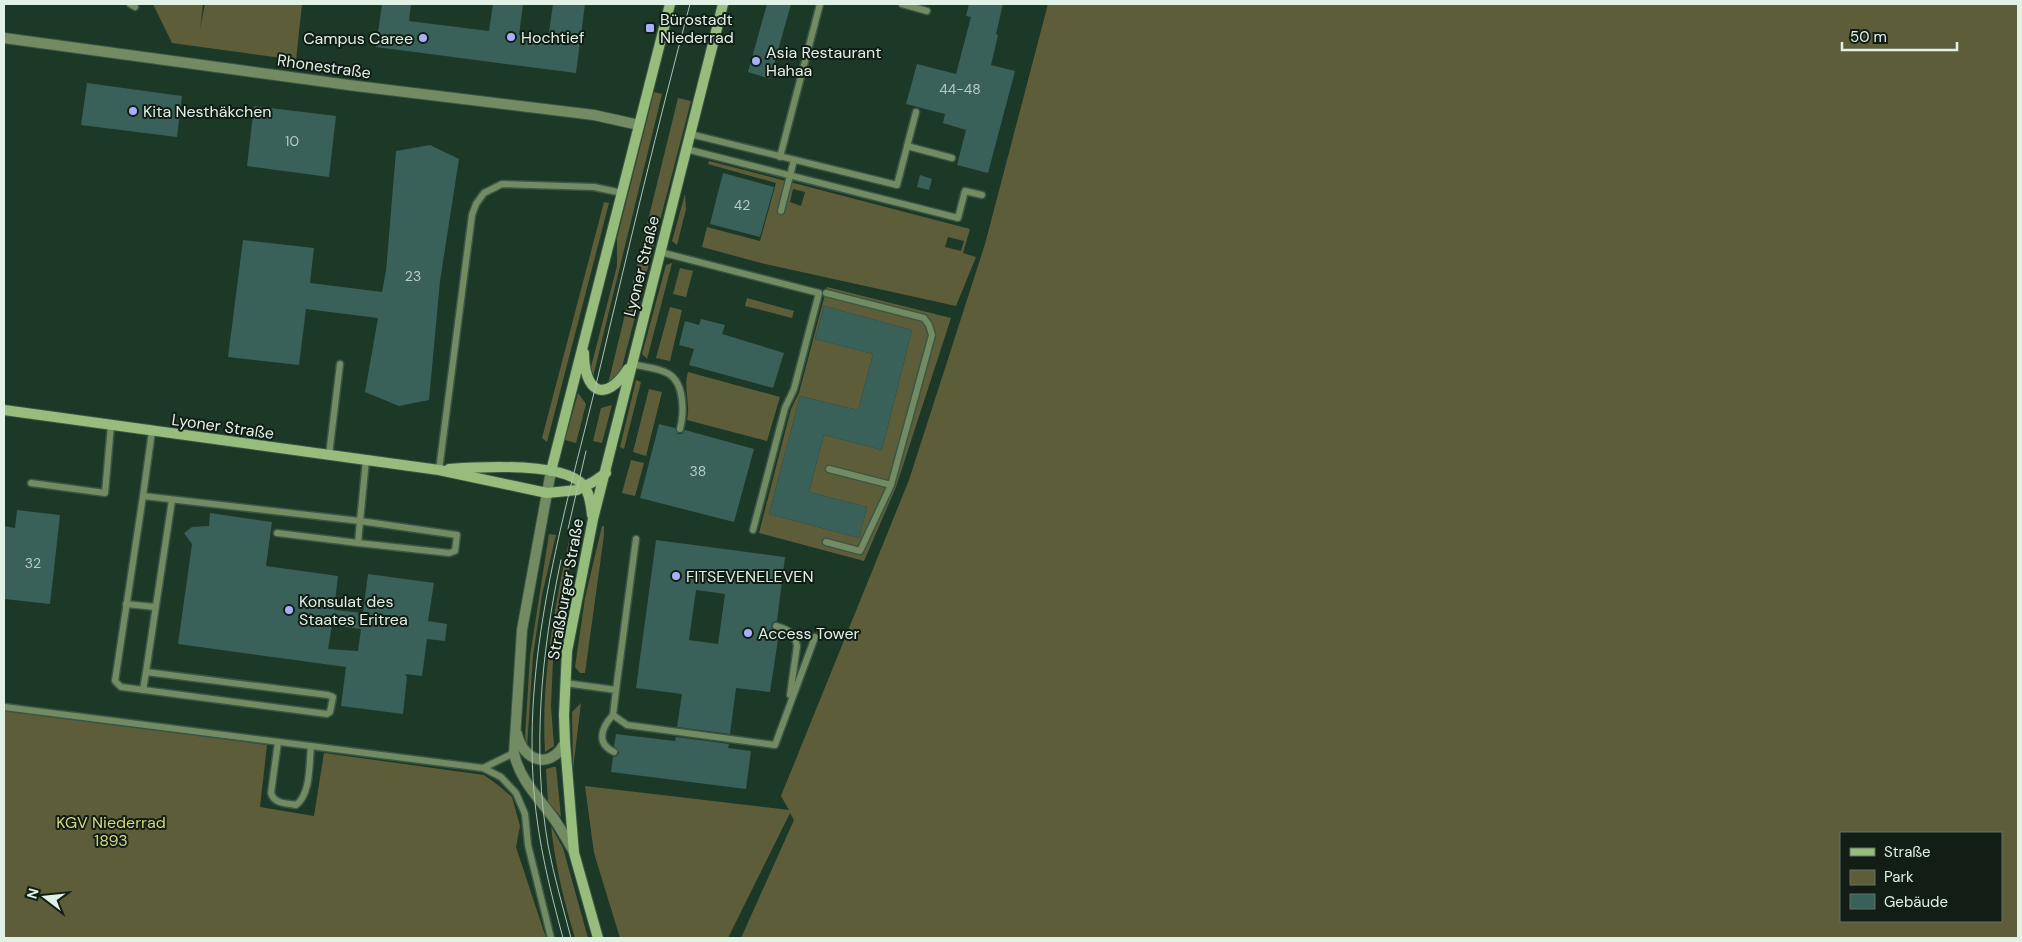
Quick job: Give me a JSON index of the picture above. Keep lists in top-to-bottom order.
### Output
{
  "streets": {
    "main road": ["Lyoner Straße", "Straßburger Straße"],
    "street": ["Rhonestraße"]
  },
  "crossings": [
    ["Lyoner Straße", "Straßburger Straße"]
  ],
  "parks": ["KGV Niederrad 1893"],
  "places": {
    "transit": ["Bürostadt Niederrad"],
    "other": [
      "Hochtief",
      "Campus Caree",
      "Asia Restaurant Hahaa",
      "Kita Nesthäkchen",
      "FITSEVENELEVEN",
      "Konsulat des Staates Eritrea",
      "Access Tower"
    ]
  },
  "house_numbers": [
    "44-48",
    "10",
    "42",
    "23",
    "38",
    "32"
  ],
  "legend": ["Straße", "Park", "Gebäude"],
  "scale_bar": "50 m",
  "north": "left"
}
